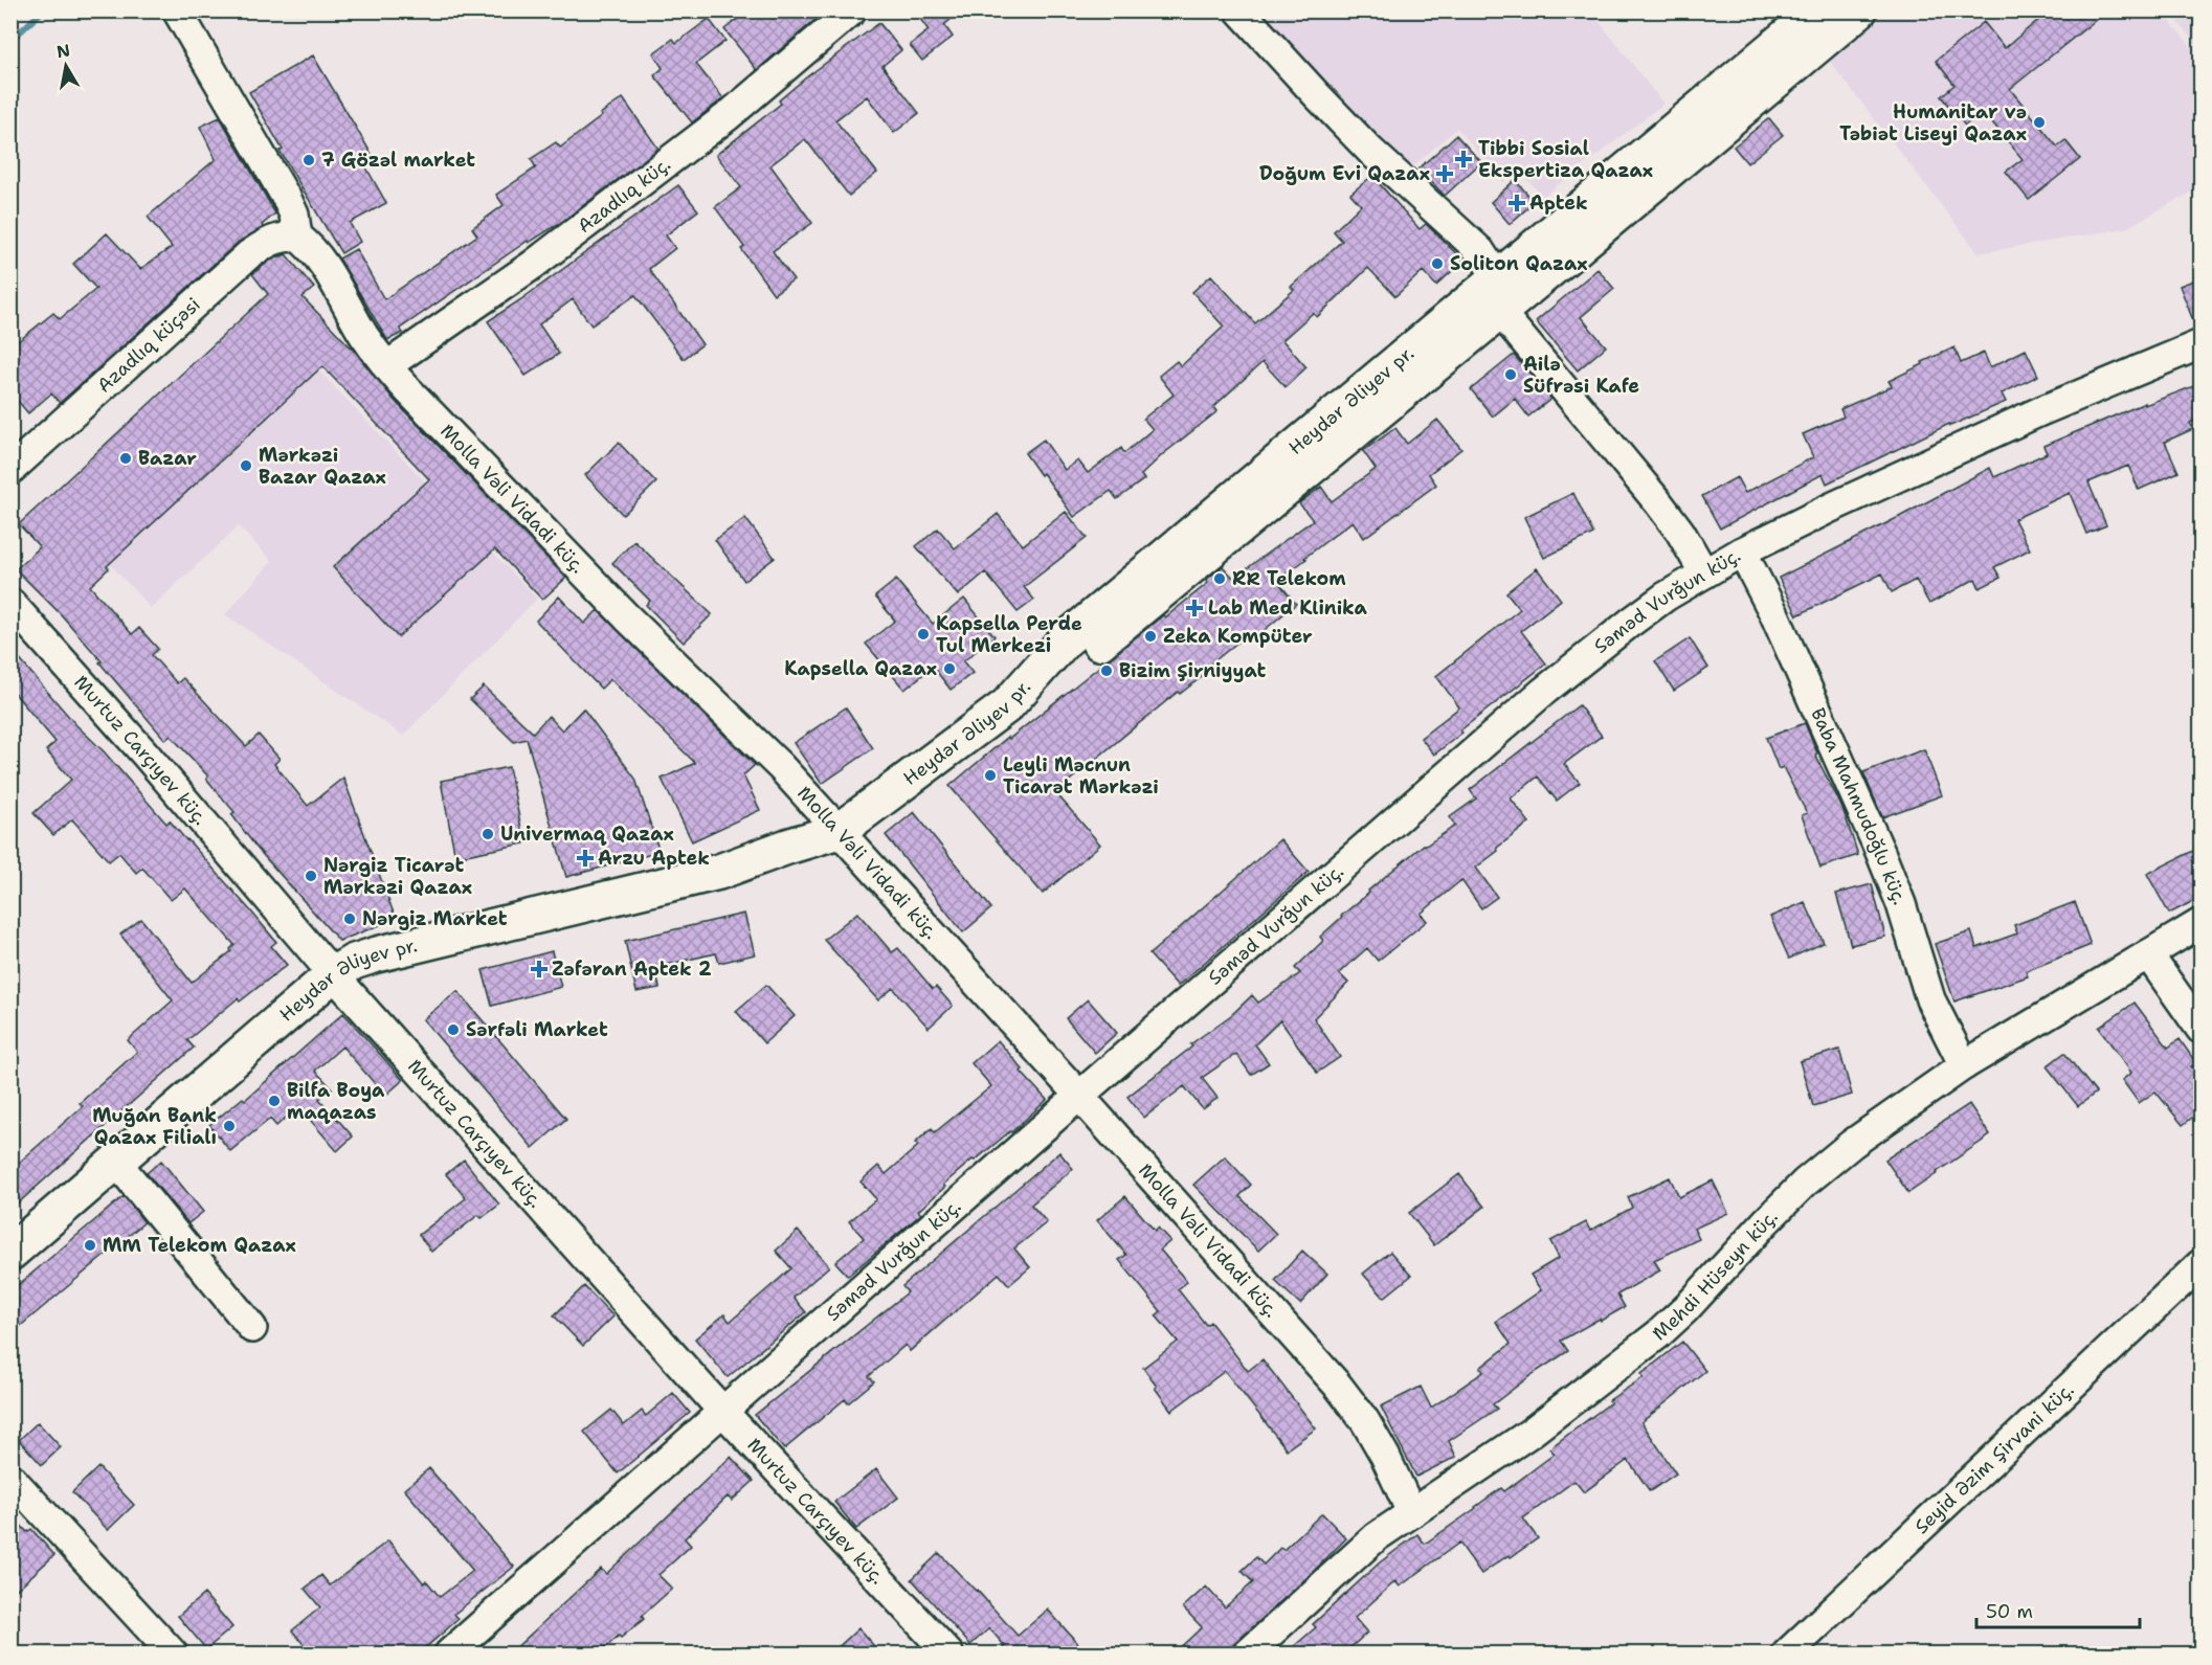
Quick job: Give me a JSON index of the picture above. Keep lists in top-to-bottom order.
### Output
{
  "streets": {
    "main road": ["Heydər Əliyev pr."],
    "street": [
      "Azadlıq küç.",
      "Azadlıq küçəsi",
      "Molla Vəli Vidadi küç.",
      "Səməd Vurğun küç.",
      "Murtuz Carçıyev küç.",
      "Baba Mahmudoğlu küç.",
      "Mehdi Hüseyn küç.",
      "Seyid Əzim Şirvani küç."
    ]
  },
  "crossings": [
    ["Azadlıq küç.", "Molla Vəli Vidadi küç."],
    ["Azadlıq küçəsi", "Molla Vəli Vidadi küç."],
    ["Heydər Əliyev pr.", "Molla Vəli Vidadi küç."],
    ["Heydər Əliyev pr.", "Murtuz Carçıyev küç."],
    ["Molla Vəli Vidadi küç.", "Səməd Vurğun küç."],
    ["Molla Vəli Vidadi küç.", "Mehdi Hüseyn küç."],
    ["Səməd Vurğun küç.", "Murtuz Carçıyev küç."],
    ["Səməd Vurğun küç.", "Baba Mahmudoğlu küç."],
    ["Baba Mahmudoğlu küç.", "Mehdi Hüseyn küç."]
  ],
  "places": {
    "other": [
      "Humanitar və Təbiət Liseyi Qazax",
      "7 Gözəl market",
      "Soliton Qazax",
      "Ailə Süfrəsi Kafe",
      "Bazar",
      "Mərkəzi Bazar Qazax",
      "RR Telekom",
      "Kapsella Perde Tul Merkezi",
      "Zeka Kompüter",
      "Kapsella Qazax",
      "Bizim Şirniyyat",
      "Leyli Məcnun Ticarət Mərkəzi",
      "Univermaq Qazax",
      "Nərgiz Ticarət Mərkəzi Qazax",
      "Nərgiz Market",
      "Sərfəli Market",
      "Bilfa Boya maqazas",
      "Muğan Bank Qazax Filialı",
      "MM Telekom Qazax"
    ],
    "health": [
      "Tibbi Sosial Ekspertiza Qazax",
      "Doğum Evi Qazax",
      "Aptek",
      "Lab Med Klinika",
      "Arzu Aptek",
      "Zəfəran Aptek 2"
    ]
  },
  "scale_bar": "50 m",
  "north": "top"
}
